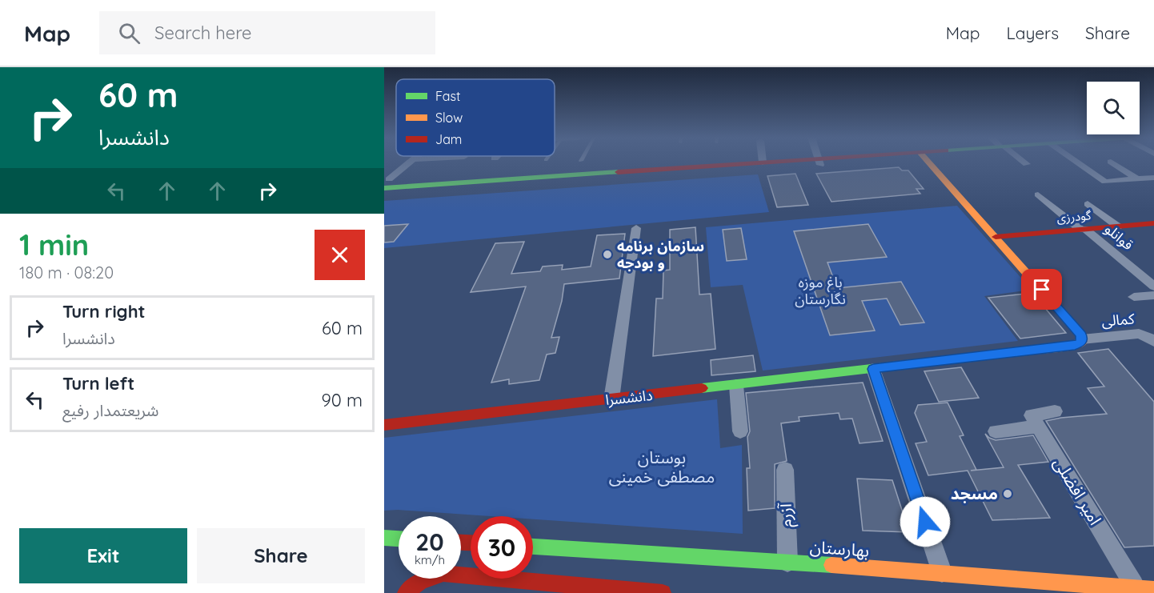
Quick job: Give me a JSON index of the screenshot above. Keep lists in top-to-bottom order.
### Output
{
  "streets": {
    "street": [
      "گودرزی",
      "قوانلو",
      "کمالی",
      "دانشسرا",
      "امیر افضلی",
      "آزرم",
      "بهارستان"
    ]
  },
  "crossings": [
    ["گودرزی", "قوانلو"],
    ["کمالی", "دانشسرا"],
    ["امیر افضلی", "بهارستان"],
    ["آزرم", "بهارستان"]
  ],
  "parks": ["باغ موزه نگارستان", "بوستان مصطفی خمینی"],
  "places": ["سازمان برنامه و بودجه", "مسجد"],
  "legend": ["Fast", "Slow", "Jam"],
  "page": {
    "header": "Map",
    "search": "Search here",
    "nav": ["Map", "Layers", "Share"],
    "turn": ["60 m", "دانشسرا"],
    "heading": ["1 min", "180 m · 08:20"],
    "list": [
      {
        "name": "Turn right",
        "note": "دانشسرا",
        "value": "60 m"
      },
      {
        "name": "Turn left",
        "note": "شریعتمدار رفیع",
        "value": "90 m"
      }
    ],
    "speed": "20 km/h",
    "limit": "30",
    "buttons": ["Exit", "Share"]
  }
}
